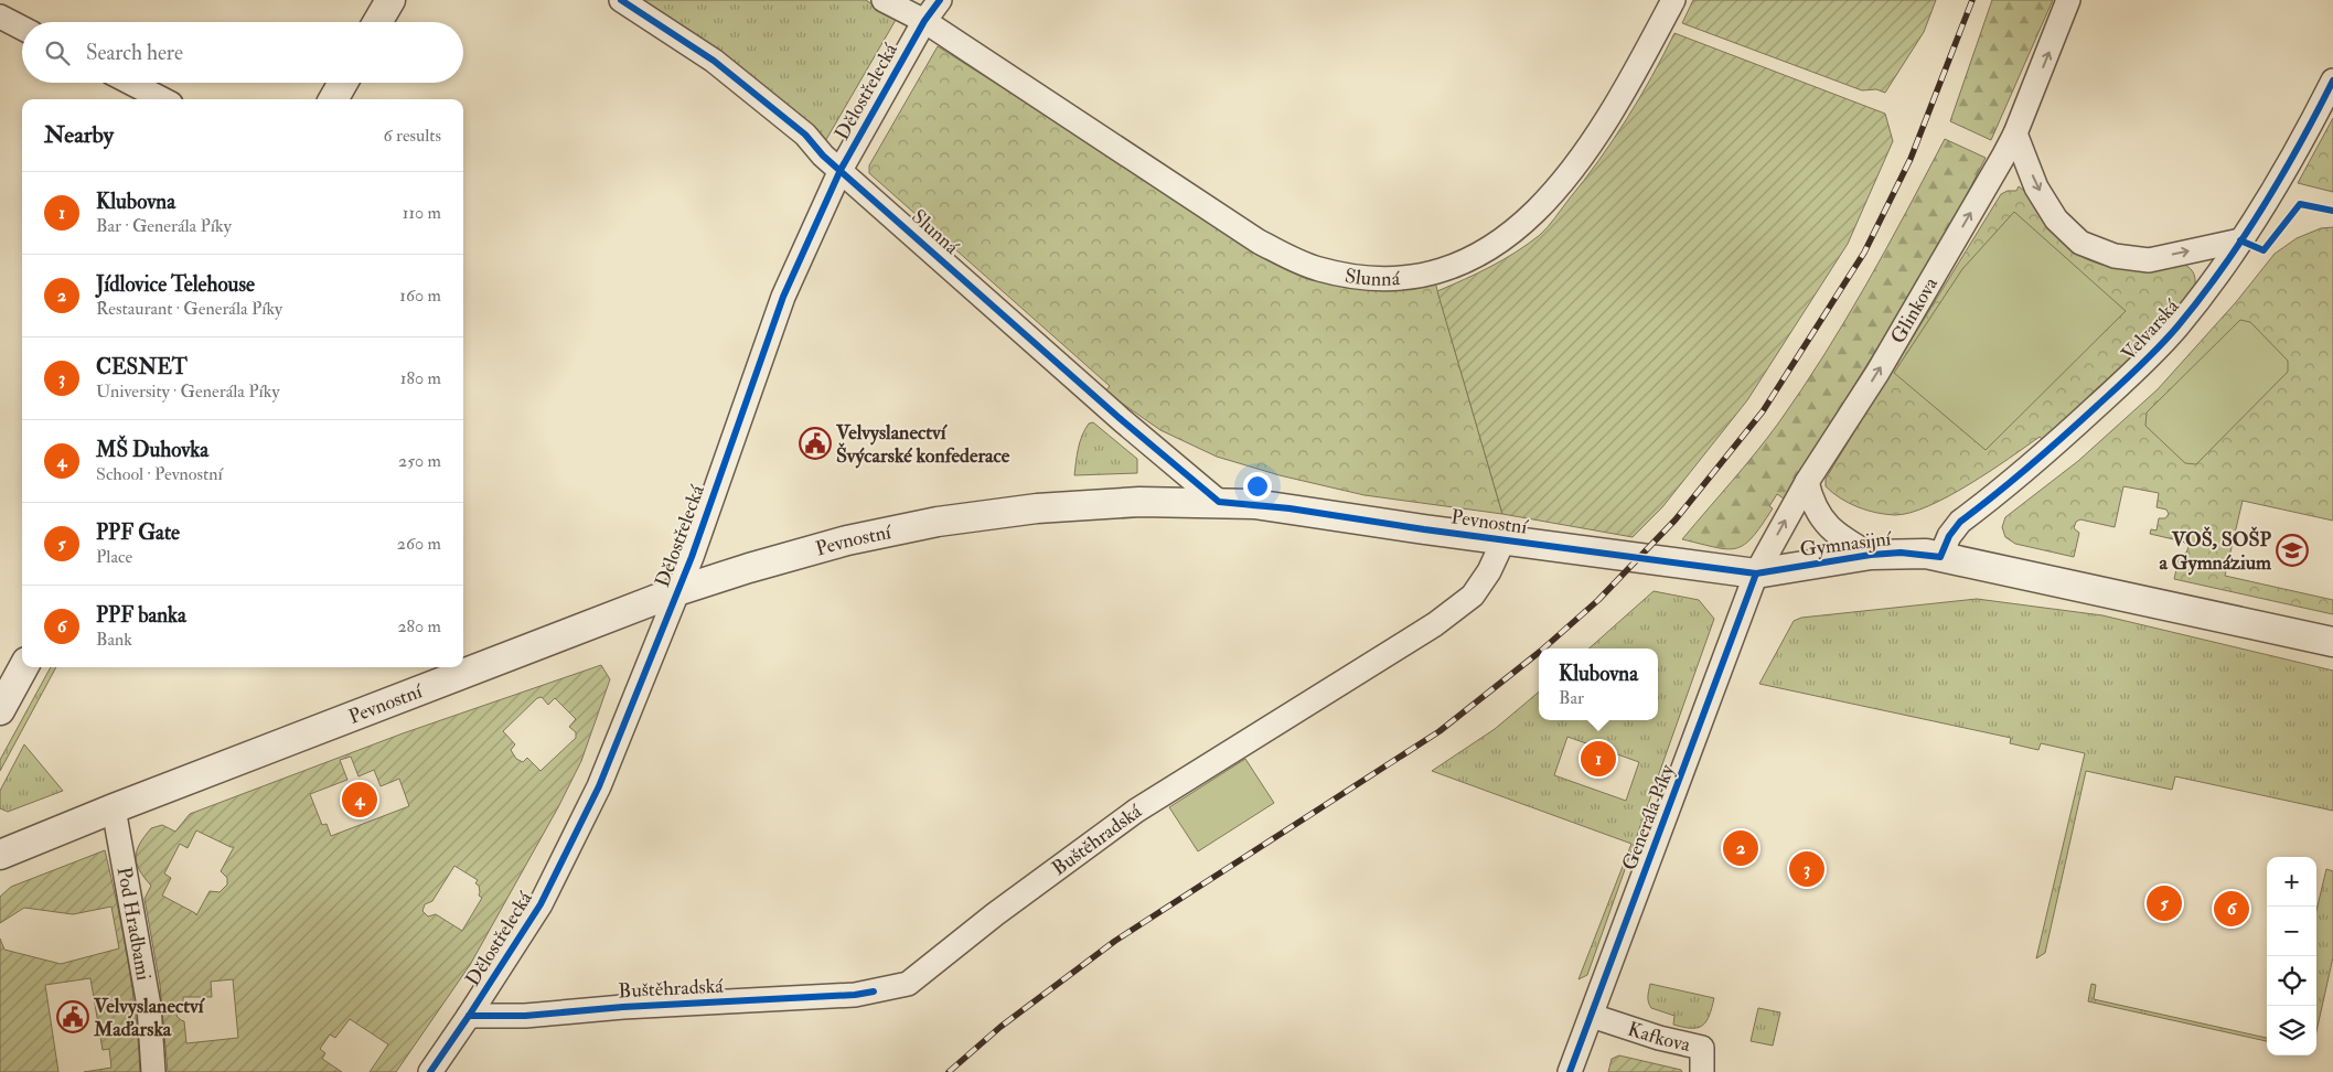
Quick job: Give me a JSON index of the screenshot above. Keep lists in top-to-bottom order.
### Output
{
  "streets": {
    "street": [
      "Dělostřelecká",
      "Slunná",
      "Glinkova",
      "Velvarská",
      "Pevnostní",
      "Gymnasijní",
      "Generála Píky",
      "Buštěhradská",
      "Pod Hradbami",
      "Kafkova"
    ]
  },
  "crossings": [
    ["Dělostřelecká", "Slunná"],
    ["Dělostřelecká", "Pevnostní"],
    ["Dělostřelecká", "Buštěhradská"],
    ["Slunná", "Pevnostní"],
    ["Glinkova", "Pevnostní"],
    ["Glinkova", "Gymnasijní"],
    ["Glinkova", "Generála Píky"],
    ["Velvarská", "Gymnasijní"],
    ["Pevnostní", "Gymnasijní"],
    ["Pevnostní", "Generála Píky"],
    ["Pevnostní", "Buštěhradská"],
    ["Pevnostní", "Pod Hradbami"],
    ["Gymnasijní", "Generála Píky"],
    ["Generála Píky", "Kafkova"]
  ],
  "one_way": ["Glinkova"],
  "places": {
    "public building": ["Velvyslanectví Švýcarské konfederace", "Velvyslanectví Maďarska"],
    "school or university": ["VOŠ, SOŠP a Gymnázium"]
  },
  "page": {
    "search": "Search here",
    "heading": ["Nearby", "6 results"],
    "list": [
      {
        "mark": "1",
        "name": "Klubovna",
        "note": "Bar · Generála Píky",
        "value": "110 m"
      },
      {
        "mark": "2",
        "name": "Jídlovice Telehouse",
        "note": "Restaurant · Generála Píky",
        "value": "160 m"
      },
      {
        "mark": "3",
        "name": "CESNET",
        "note": "University · Generála Píky",
        "value": "180 m"
      },
      {
        "mark": "4",
        "name": "MŠ Duhovka",
        "note": "School · Pevnostní",
        "value": "250 m"
      },
      {
        "mark": "5",
        "name": "PPF Gate",
        "note": "Place",
        "value": "260 m"
      },
      {
        "mark": "6",
        "name": "PPF banka",
        "note": "Bank",
        "value": "280 m"
      }
    ],
    "popup": ["Klubovna", "Bar"],
    "pins": [
      "1",
      "4",
      "2",
      "3",
      "5",
      "6"
    ],
    "map_buttons": ["+", "−"]
  }
}
